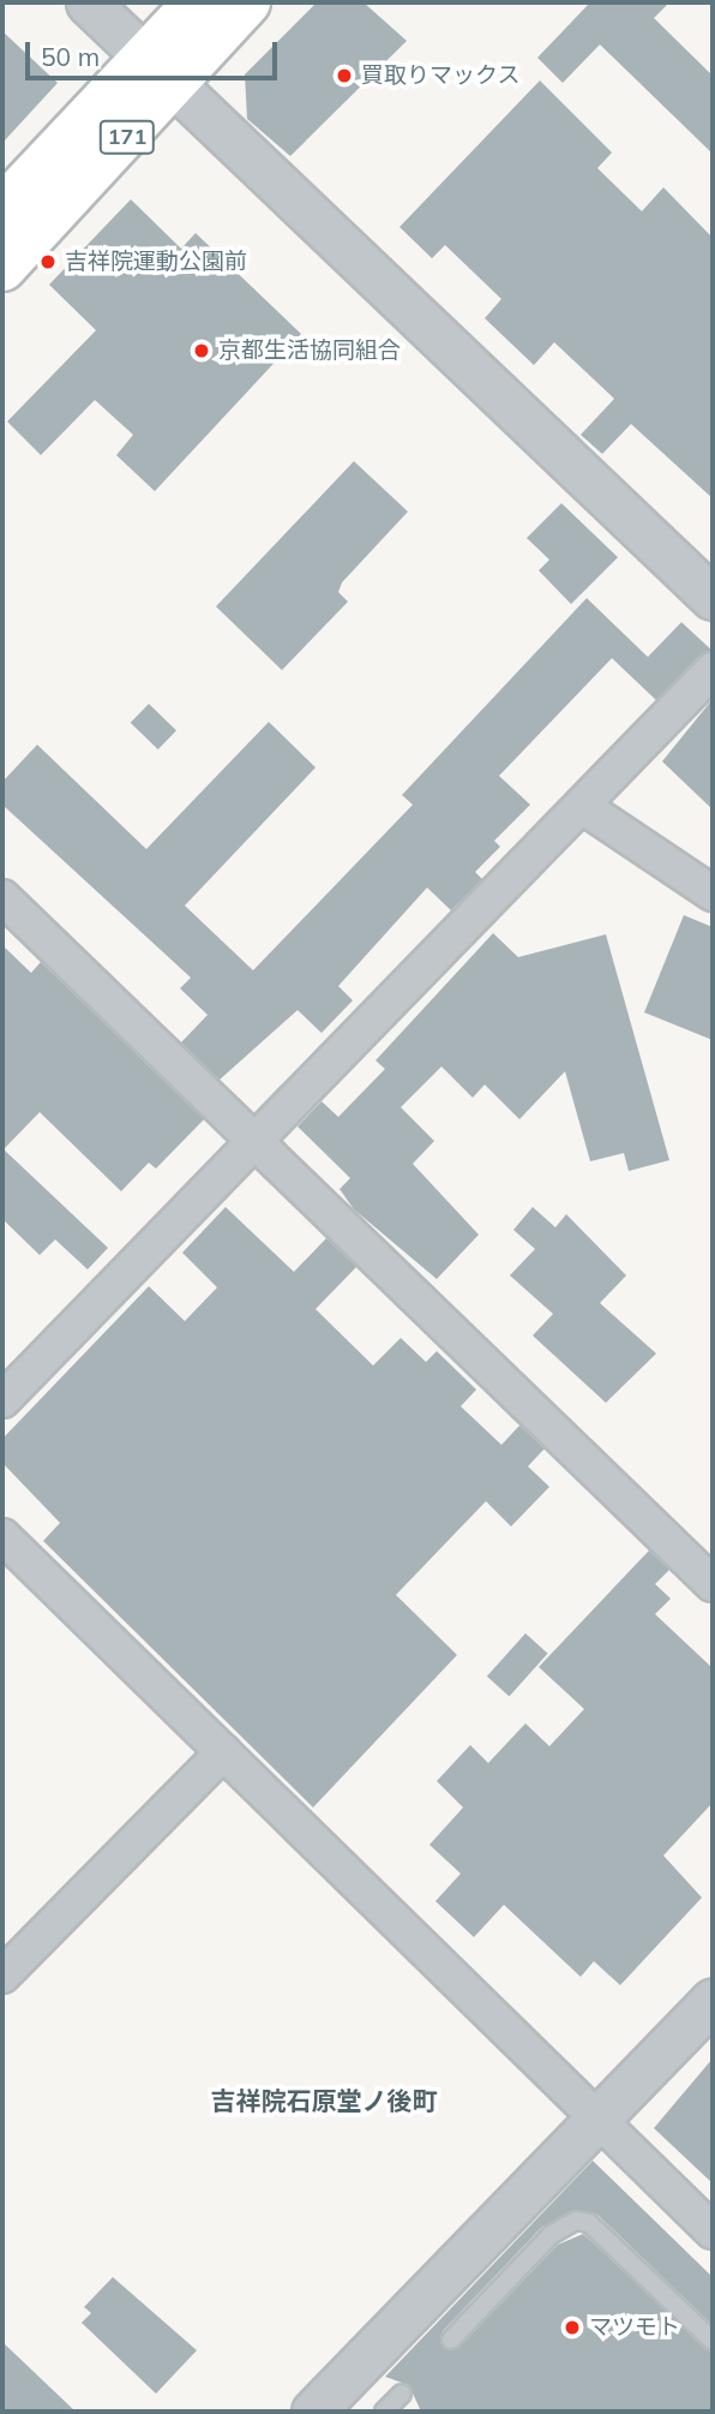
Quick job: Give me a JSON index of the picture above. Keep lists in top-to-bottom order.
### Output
{
  "streets": {
    "highway": ["171"]
  },
  "districts": ["吉祥院石原堂ノ後町"],
  "places": [
    "買取りマックス",
    "吉祥院運動公園前",
    "京都生活協同組合",
    "マツモト"
  ],
  "scale_bar": "50 m"
}
